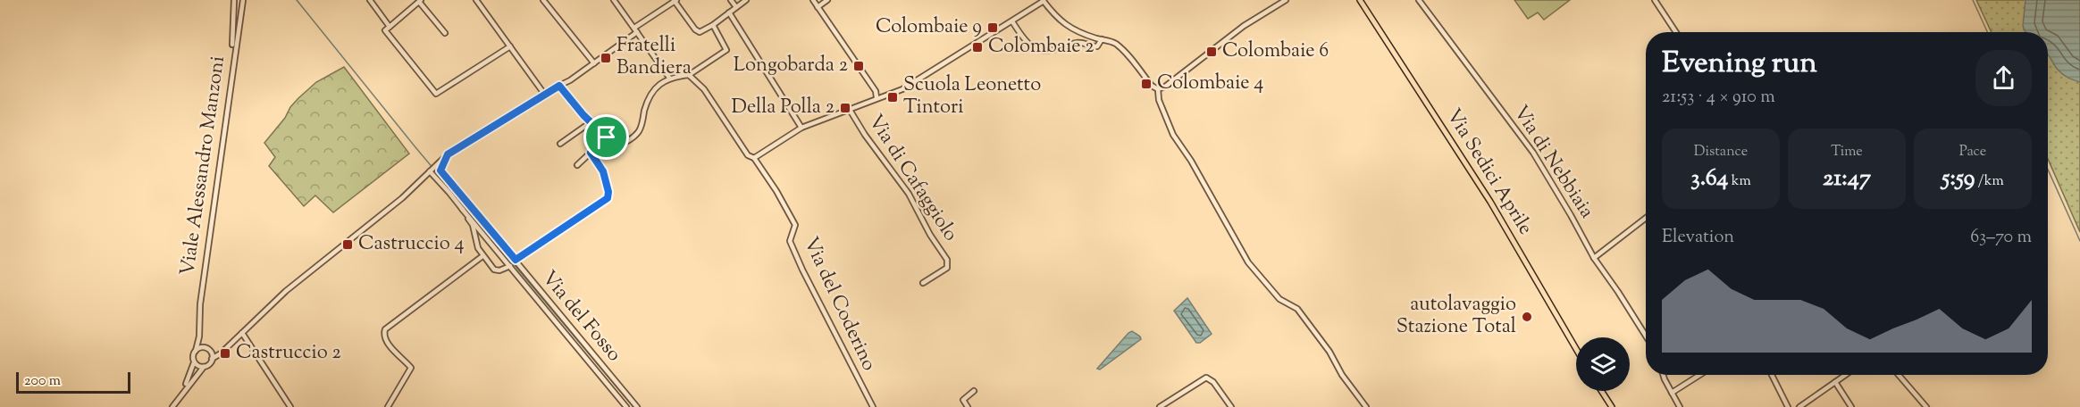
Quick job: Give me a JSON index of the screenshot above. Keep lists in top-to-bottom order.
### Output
{
  "streets": {
    "main road": ["Via Sedici Aprile"],
    "street": [
      "Via di Nebbiaia",
      "Viale Alessandro Manzoni",
      "Via di Cafaggiolo",
      "Via del Coderino",
      "Via del Fosso"
    ]
  },
  "places": {
    "transit": [
      "Colombaie 9",
      "Colombaie 2",
      "Colombaie 6",
      "Fratelli Bandiera",
      "Longobarda 2",
      "Colombaie 4",
      "Scuola Leonetto Tintori",
      "Della Polla 2",
      "Castruccio 4",
      "Castruccio 2"
    ],
    "other": ["autolavaggio Stazione Total"]
  },
  "scale_bar": "200 m",
  "page": {
    "heading": ["Evening run", "21:53 · 4 × 910 m"],
    "stats": [
      ["Distance", "3.64 km"],
      ["Time", "21:47"],
      ["Pace", "5:59 /km"]
    ],
    "chart": ["Elevation", "63–70 m"],
    "scale": "200 m"
  }
}
